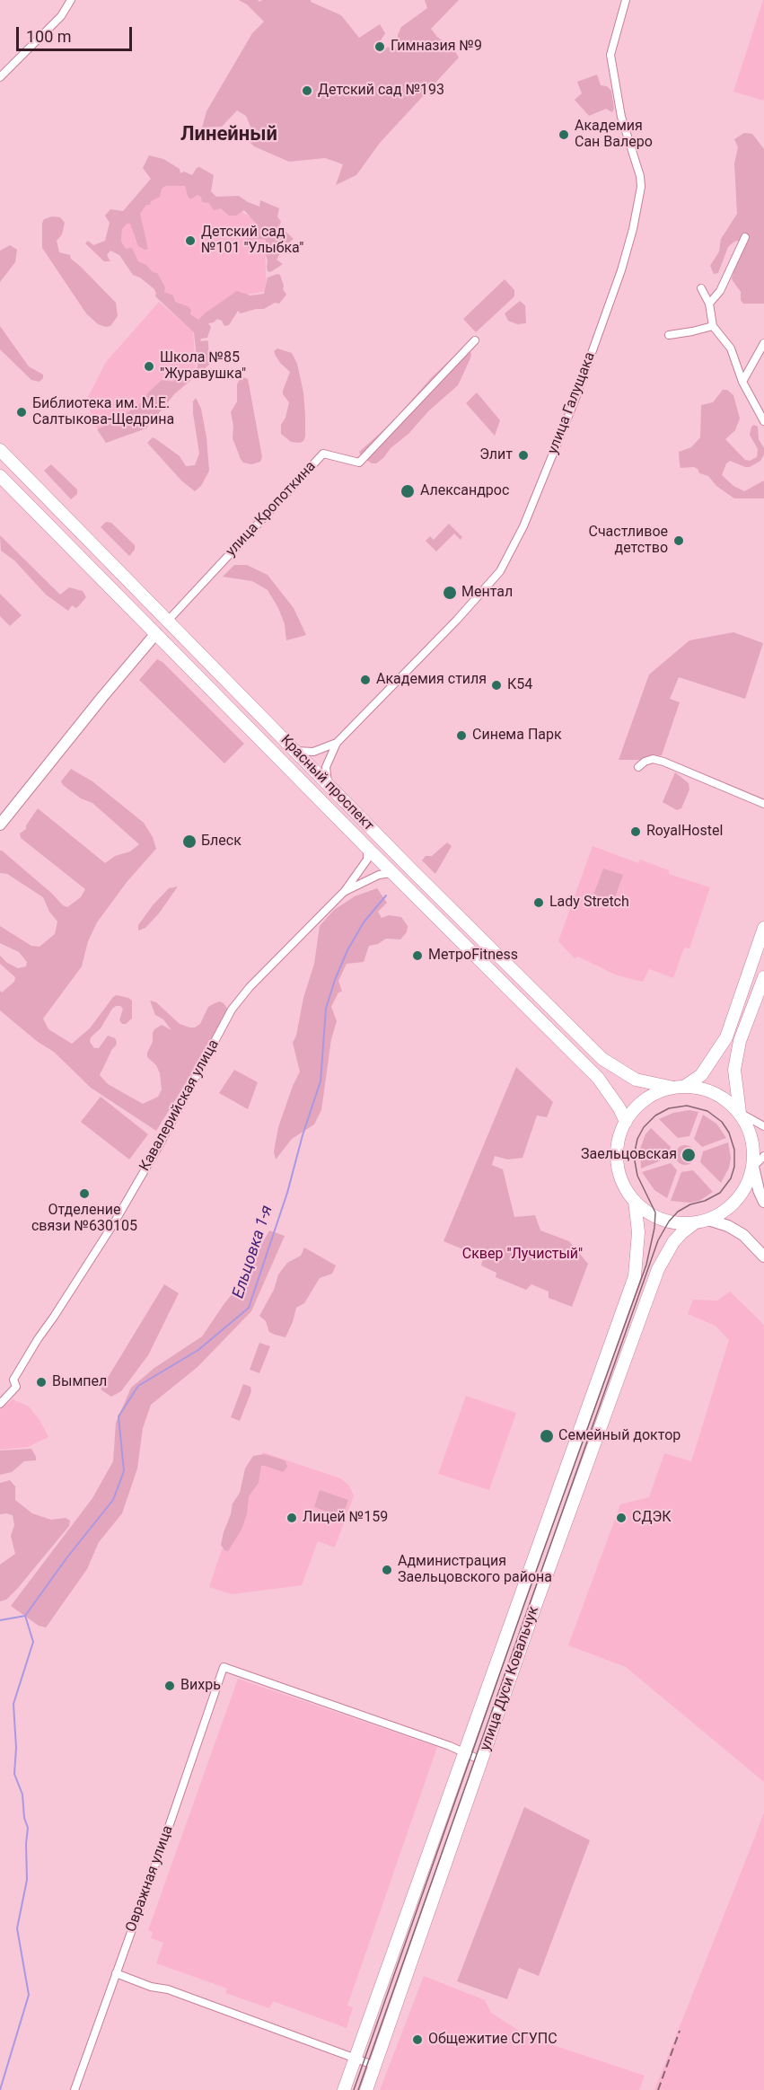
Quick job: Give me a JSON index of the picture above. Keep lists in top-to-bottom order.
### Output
{
  "streets": {
    "main road": ["Красный проспект", "улица Дуси Ковальчук"],
    "street": [
      "улица Галущака",
      "улица Кропоткина",
      "Кавалерийская улица",
      "Овражная улица"
    ]
  },
  "crossings": [
    ["улица Кропоткина", "Красный проспект"],
    ["Красный проспект", "улица Дуси Ковальчук"],
    ["улица Дуси Ковальчук", "Овражная улица"]
  ],
  "districts": ["Линейный"],
  "water": ["Ельцовка 1-я"],
  "parks": ["Сквер \"Лучистый\""],
  "places": [
    "Гимназия №9",
    "Детский сад №193",
    "Академия Сан Валеро",
    "Детский сад №101 \"Улыбка\"",
    "Школа №85 \"Журавушка\"",
    "Библиотека им. М.Е. Салтыкова-Щедрина",
    "Элит",
    "Александрос",
    "Счастливое детство",
    "Ментал",
    "Академия стиля",
    "К54",
    "Синема Парк",
    "RoyalHostel",
    "Блеск",
    "Lady Stretch",
    "МетроFitness",
    "Заельцовская",
    "Отделение связи №630105",
    "Вымпел",
    "Семейный доктор",
    "Лицей №159",
    "СДЭК",
    "Администрация Заельцовского района",
    "Вихрь",
    "Общежитие СГУПС"
  ],
  "scale_bar": "100 m"
}
